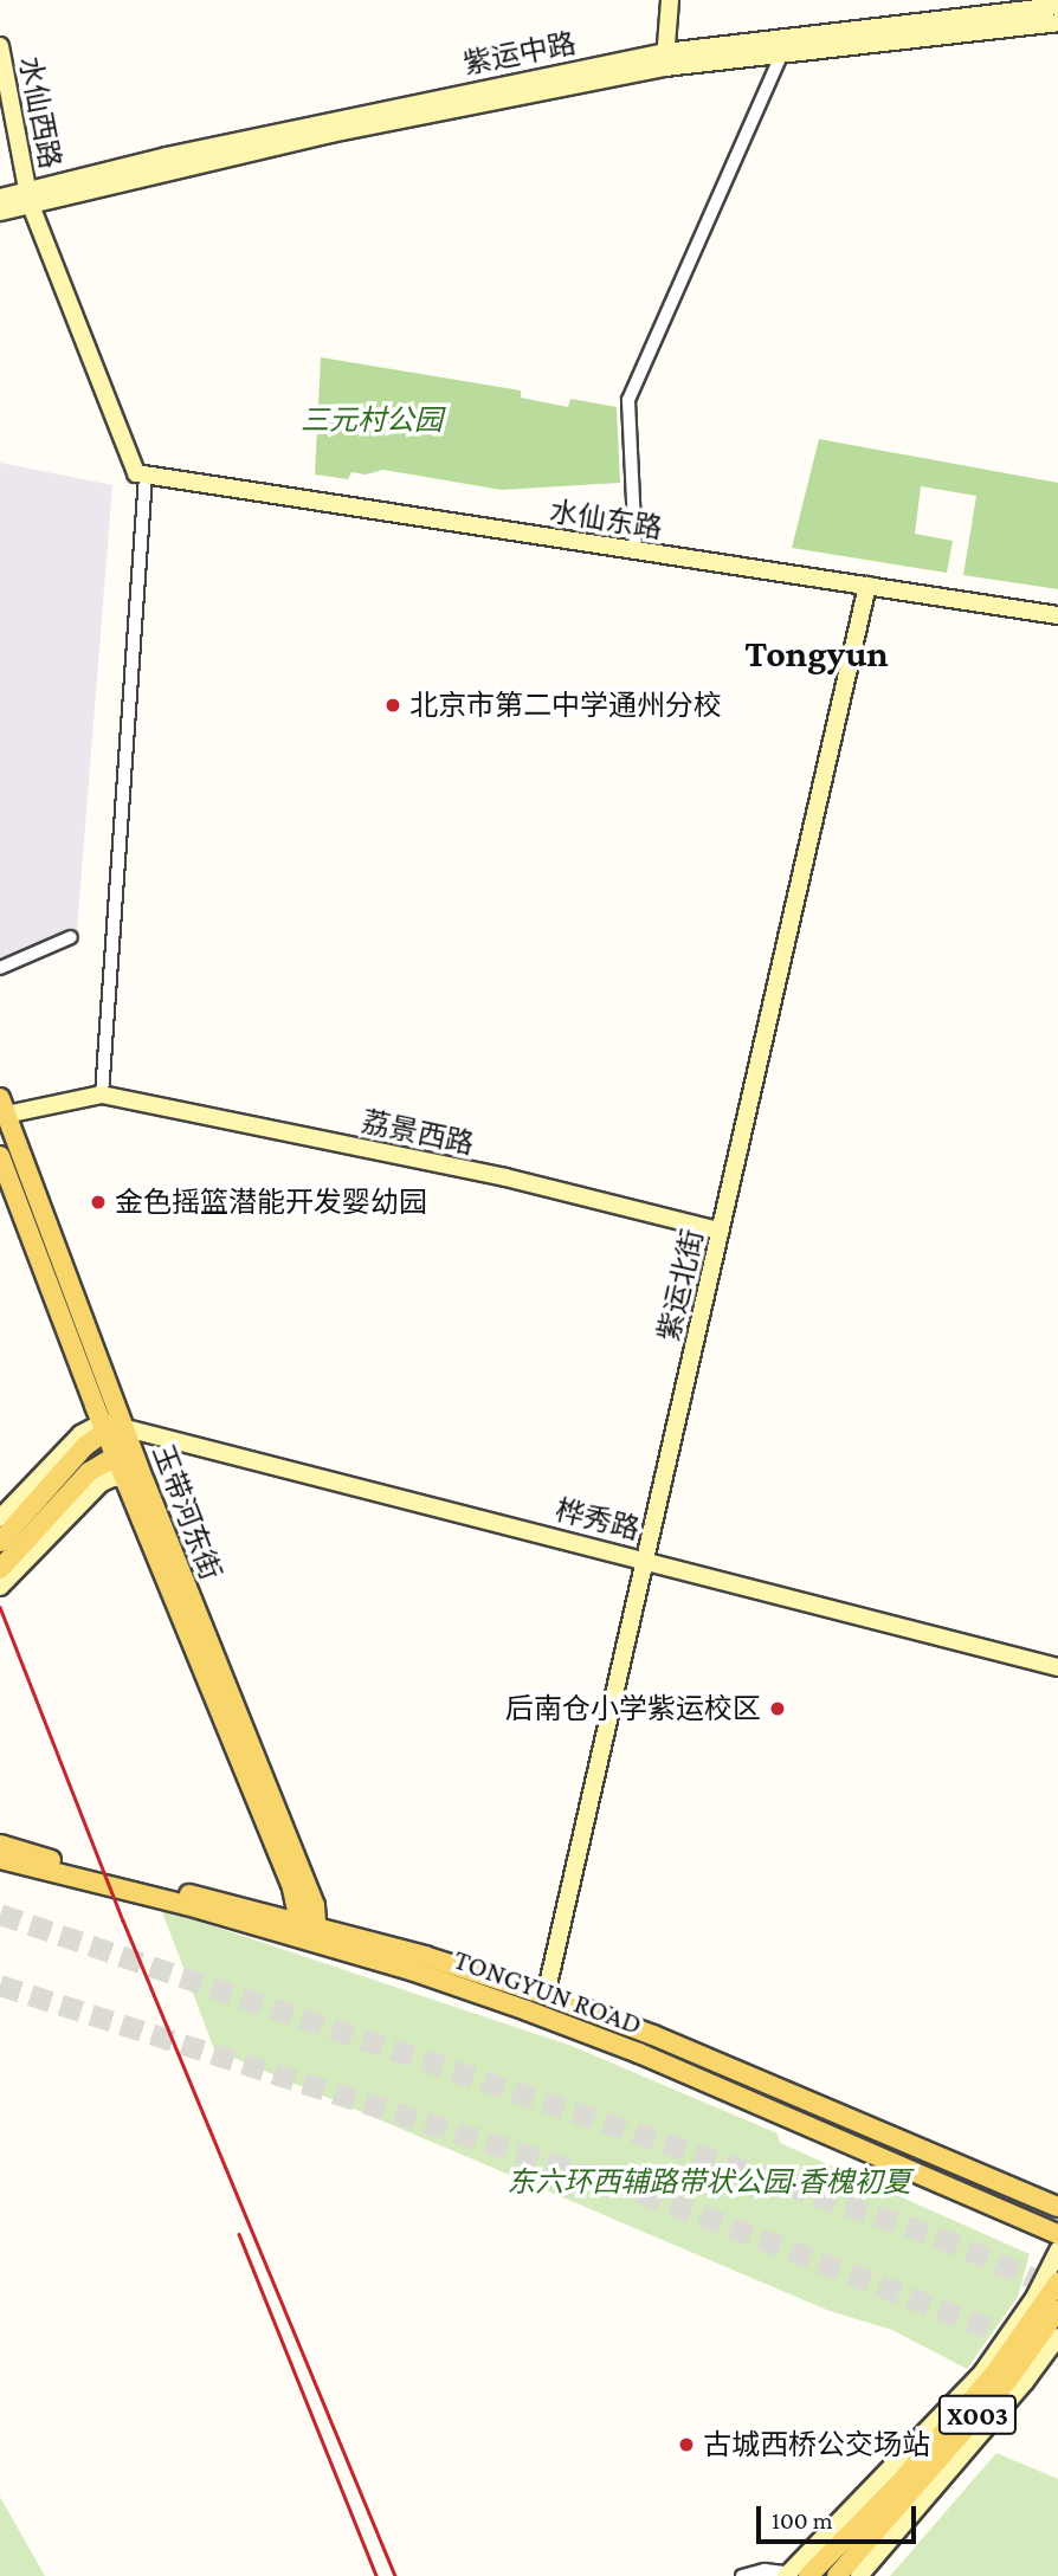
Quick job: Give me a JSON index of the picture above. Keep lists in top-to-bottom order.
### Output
{
  "streets": {
    "main road": ["玉带河东街", "TONGYUN ROAD", "X003"],
    "street": [
      "紫运中路",
      "水仙西路",
      "水仙东路",
      "荔景西路",
      "紫运北街",
      "桦秀路"
    ]
  },
  "crossings": [
    ["紫运中路", "水仙西路"],
    ["水仙西路", "水仙东路"],
    ["水仙东路", "紫运北街"],
    ["荔景西路", "紫运北街"],
    ["荔景西路", "玉带河东街"],
    ["紫运北街", "桦秀路"],
    ["紫运北街", "TONGYUN ROAD"],
    ["玉带河东街", "桦秀路"],
    ["玉带河东街", "TONGYUN ROAD"]
  ],
  "districts": ["Tongyun"],
  "parks": ["三元村公园", "东六环西辅路带状公园·香槐初夏"],
  "places": [
    "北京市第二中学通州分校",
    "金色摇篮潜能开发婴幼园",
    "后南仓小学紫运校区",
    "古城西桥公交场站"
  ],
  "scale_bar": "100 m"
}
